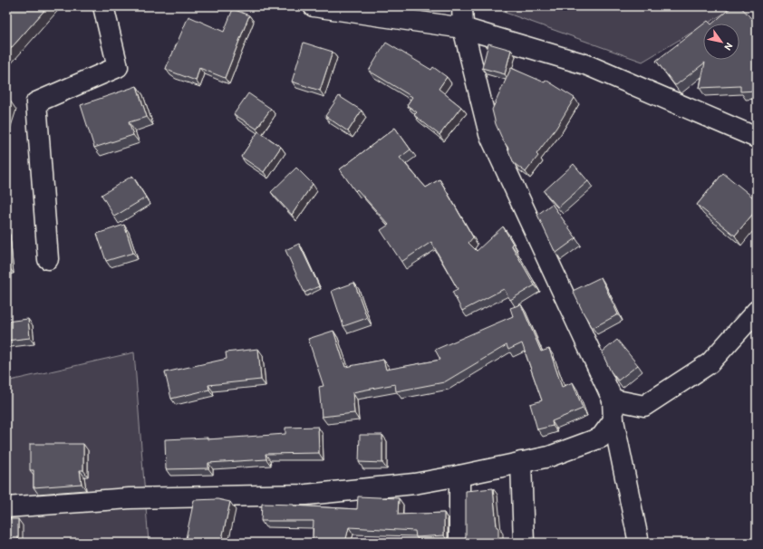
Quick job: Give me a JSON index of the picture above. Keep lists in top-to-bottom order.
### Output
{
  "north": "bottom right"
}
